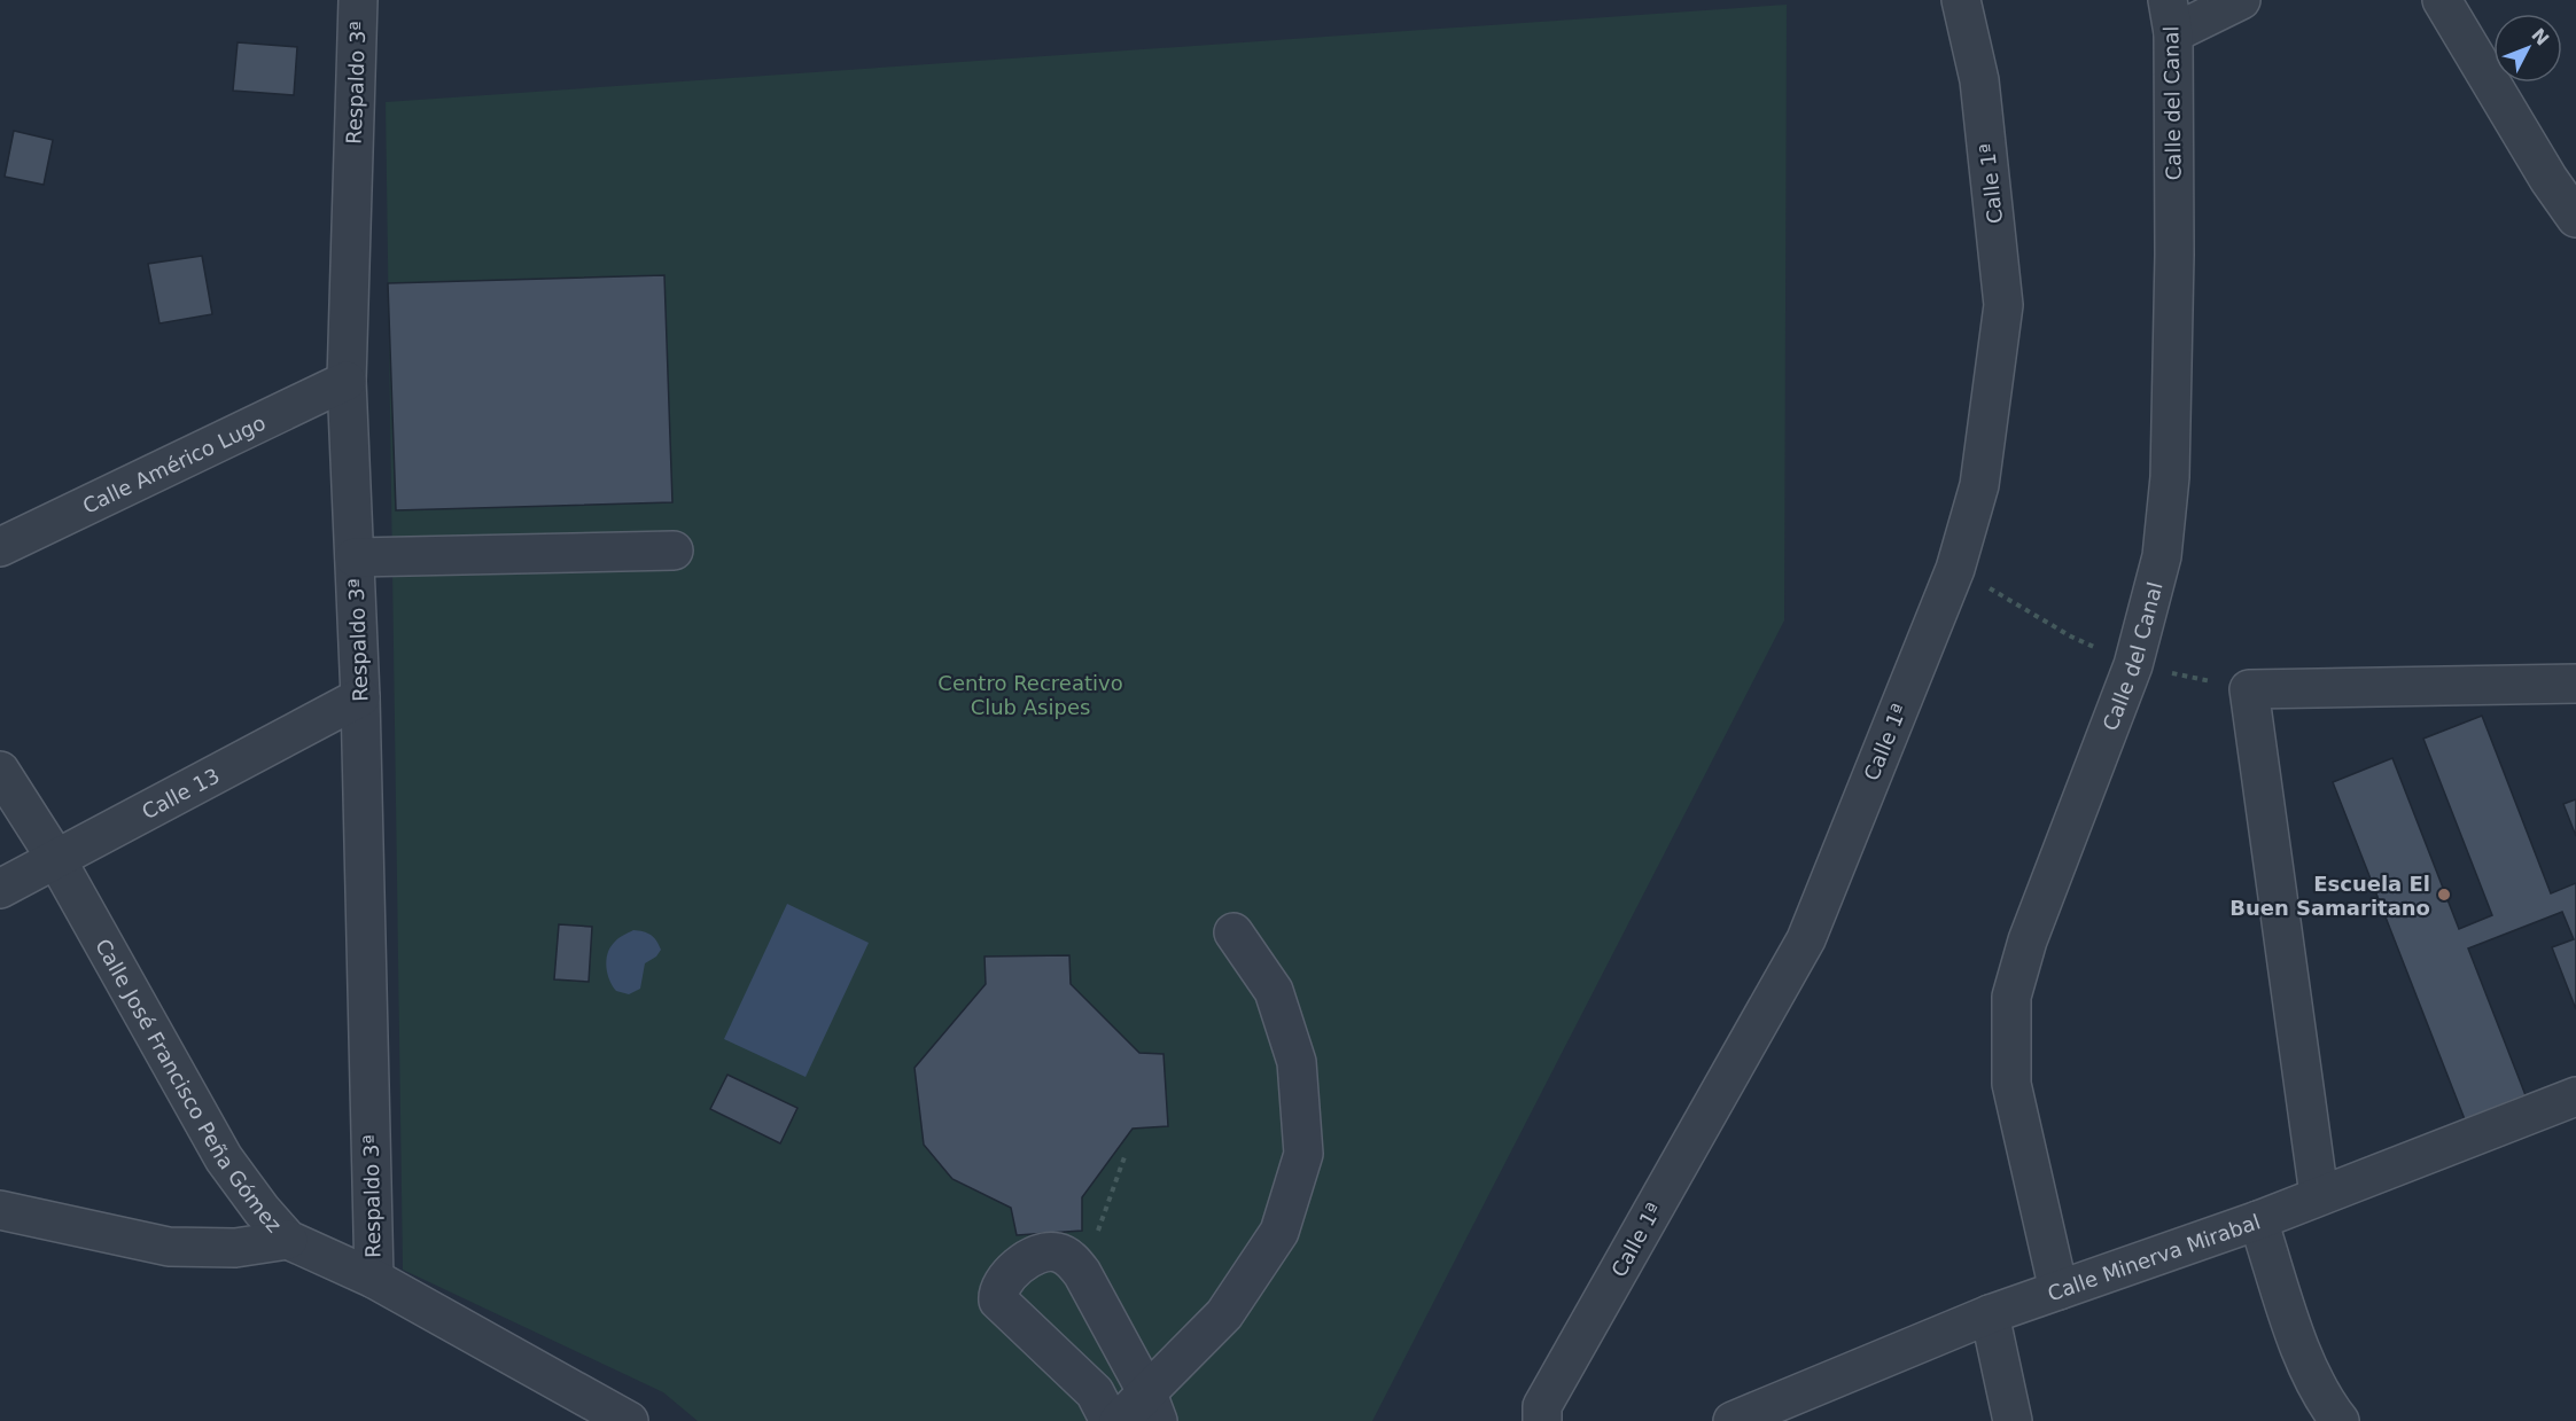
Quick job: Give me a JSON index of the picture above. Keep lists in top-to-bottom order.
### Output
{
  "streets": {
    "street": [
      "Respaldo 3ª",
      "Calle del Canal",
      "Calle 1ª",
      "Calle Américo Lugo",
      "Calle 13",
      "Calle José Francisco Peña Gómez",
      "Calle Minerva Mirabal"
    ]
  },
  "crossings": [
    ["Respaldo 3ª", "Calle Américo Lugo"],
    ["Respaldo 3ª", "Calle 13"],
    ["Respaldo 3ª", "Calle José Francisco Peña Gómez"],
    ["Calle del Canal", "Calle Minerva Mirabal"],
    ["Calle 13", "Calle José Francisco Peña Gómez"]
  ],
  "parks": ["Centro Recreativo Club Asipes"],
  "places": ["Escuela El Buen Samaritano"],
  "north": "top right"
}
